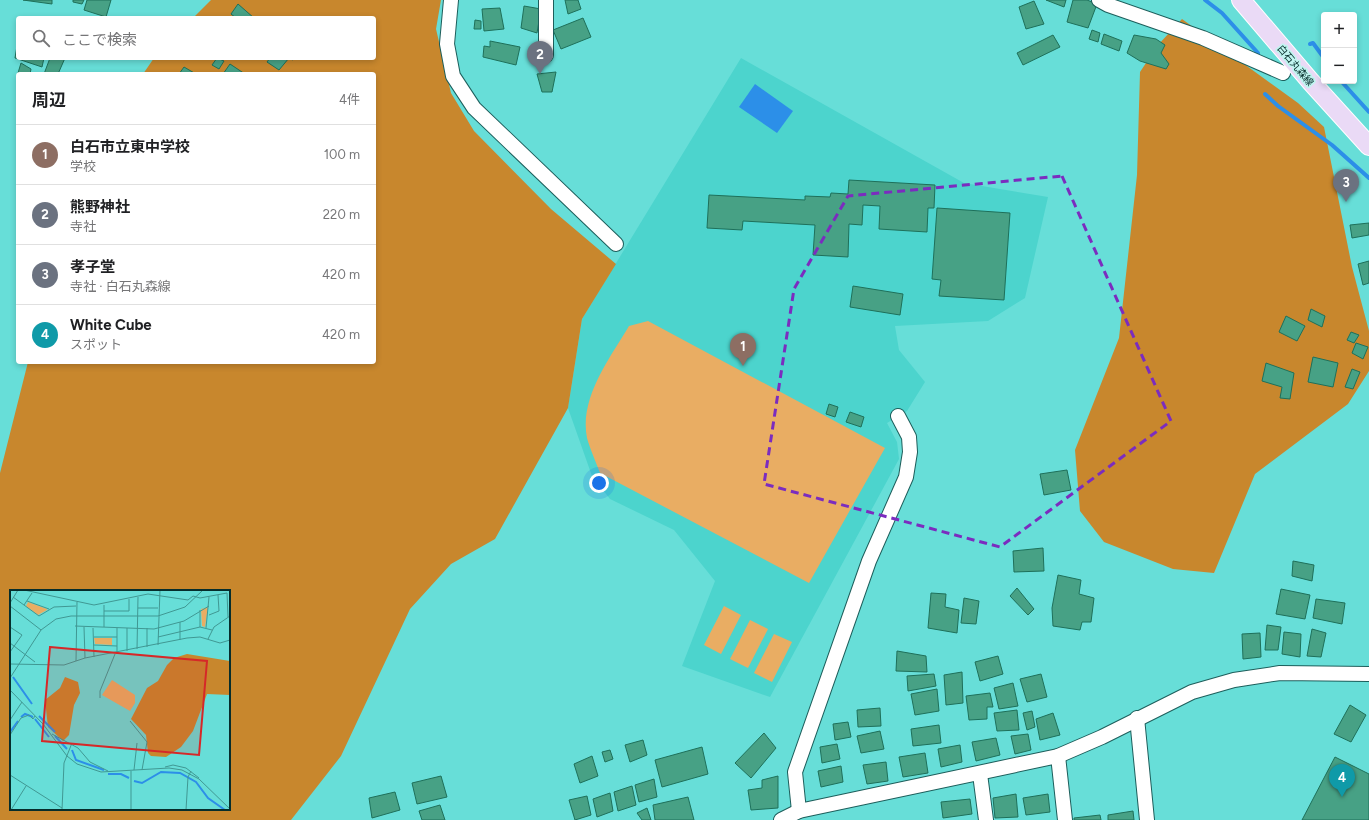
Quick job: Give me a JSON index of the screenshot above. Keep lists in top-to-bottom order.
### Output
{
  "streets": {
    "main road": ["白石丸森線"]
  },
  "page": {
    "map_buttons": ["+", "−"],
    "search": "ここで検索",
    "pins": [
      "2",
      "3",
      "1",
      "4"
    ],
    "heading": ["周辺", "4件"],
    "list": [
      {
        "mark": "1",
        "name": "白石市立東中学校",
        "note": "学校",
        "value": "100 m"
      },
      {
        "mark": "2",
        "name": "熊野神社",
        "note": "寺社",
        "value": "220 m"
      },
      {
        "mark": "3",
        "name": "孝子堂",
        "note": "寺社 · 白石丸森線",
        "value": "420 m"
      },
      {
        "mark": "4",
        "name": "White Cube",
        "note": "スポット",
        "value": "420 m"
      }
    ]
  }
}
